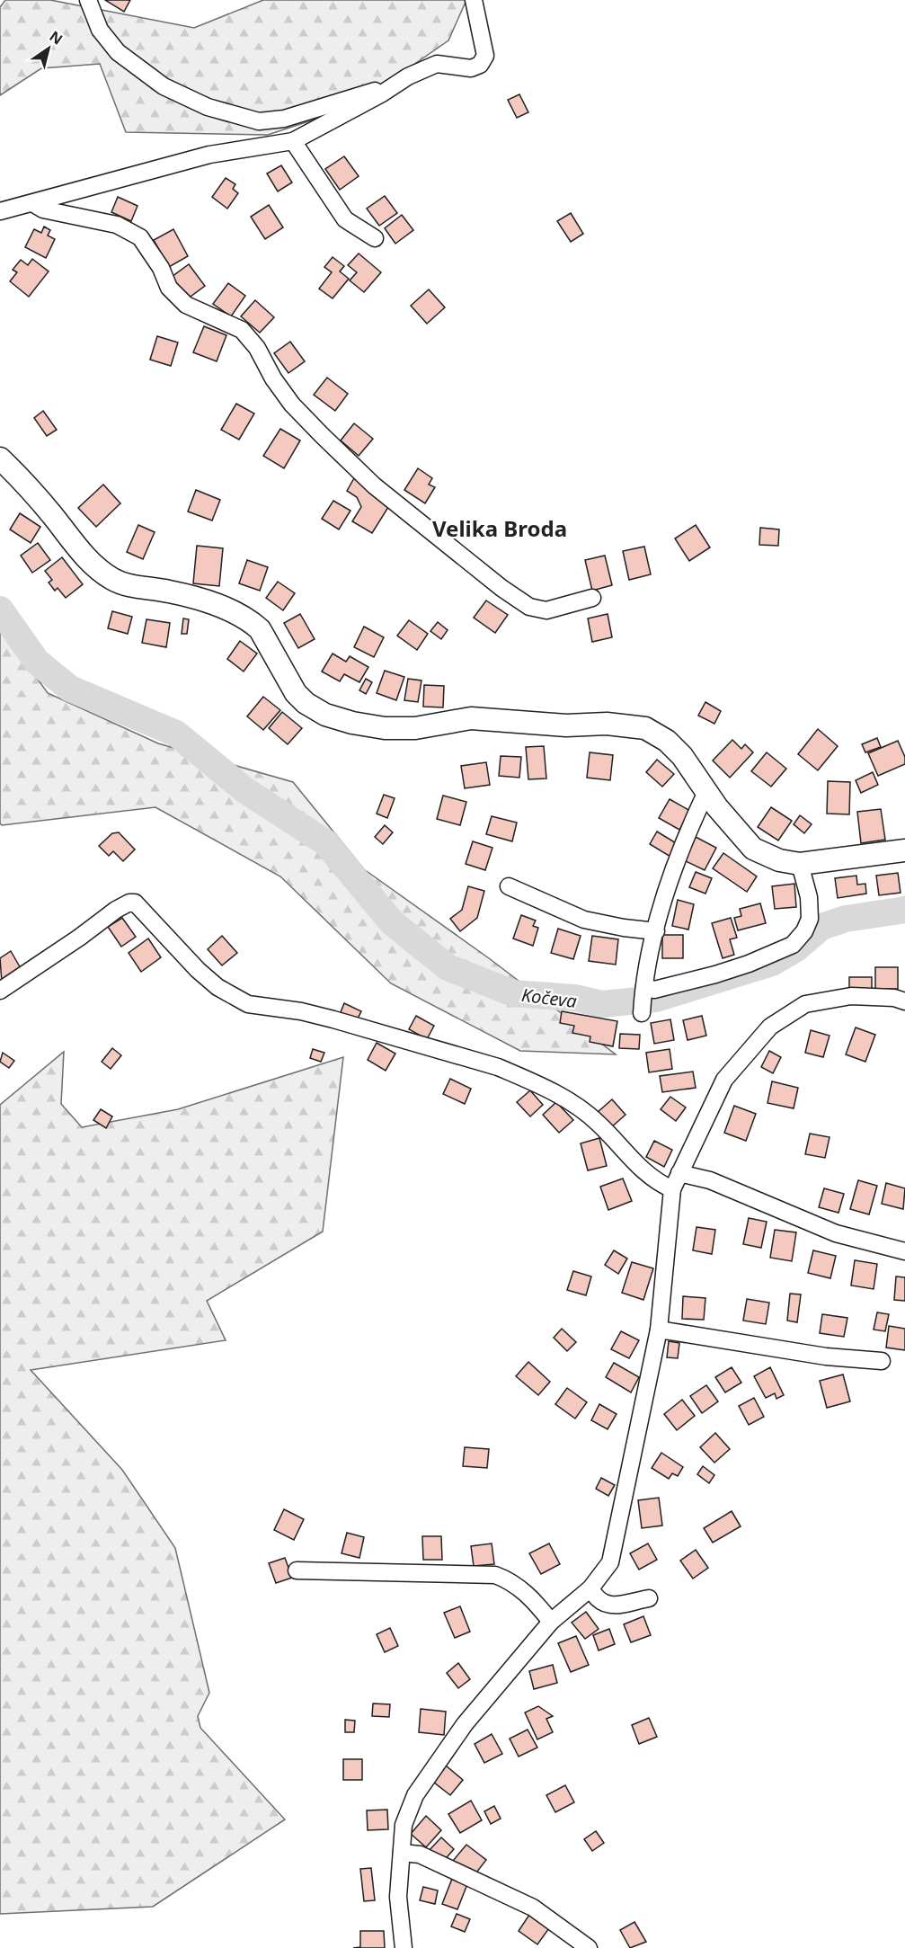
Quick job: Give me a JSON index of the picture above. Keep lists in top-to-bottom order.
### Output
{
  "districts": ["Velika Broda"],
  "water": ["Kočeva"],
  "north": "top right"
}
